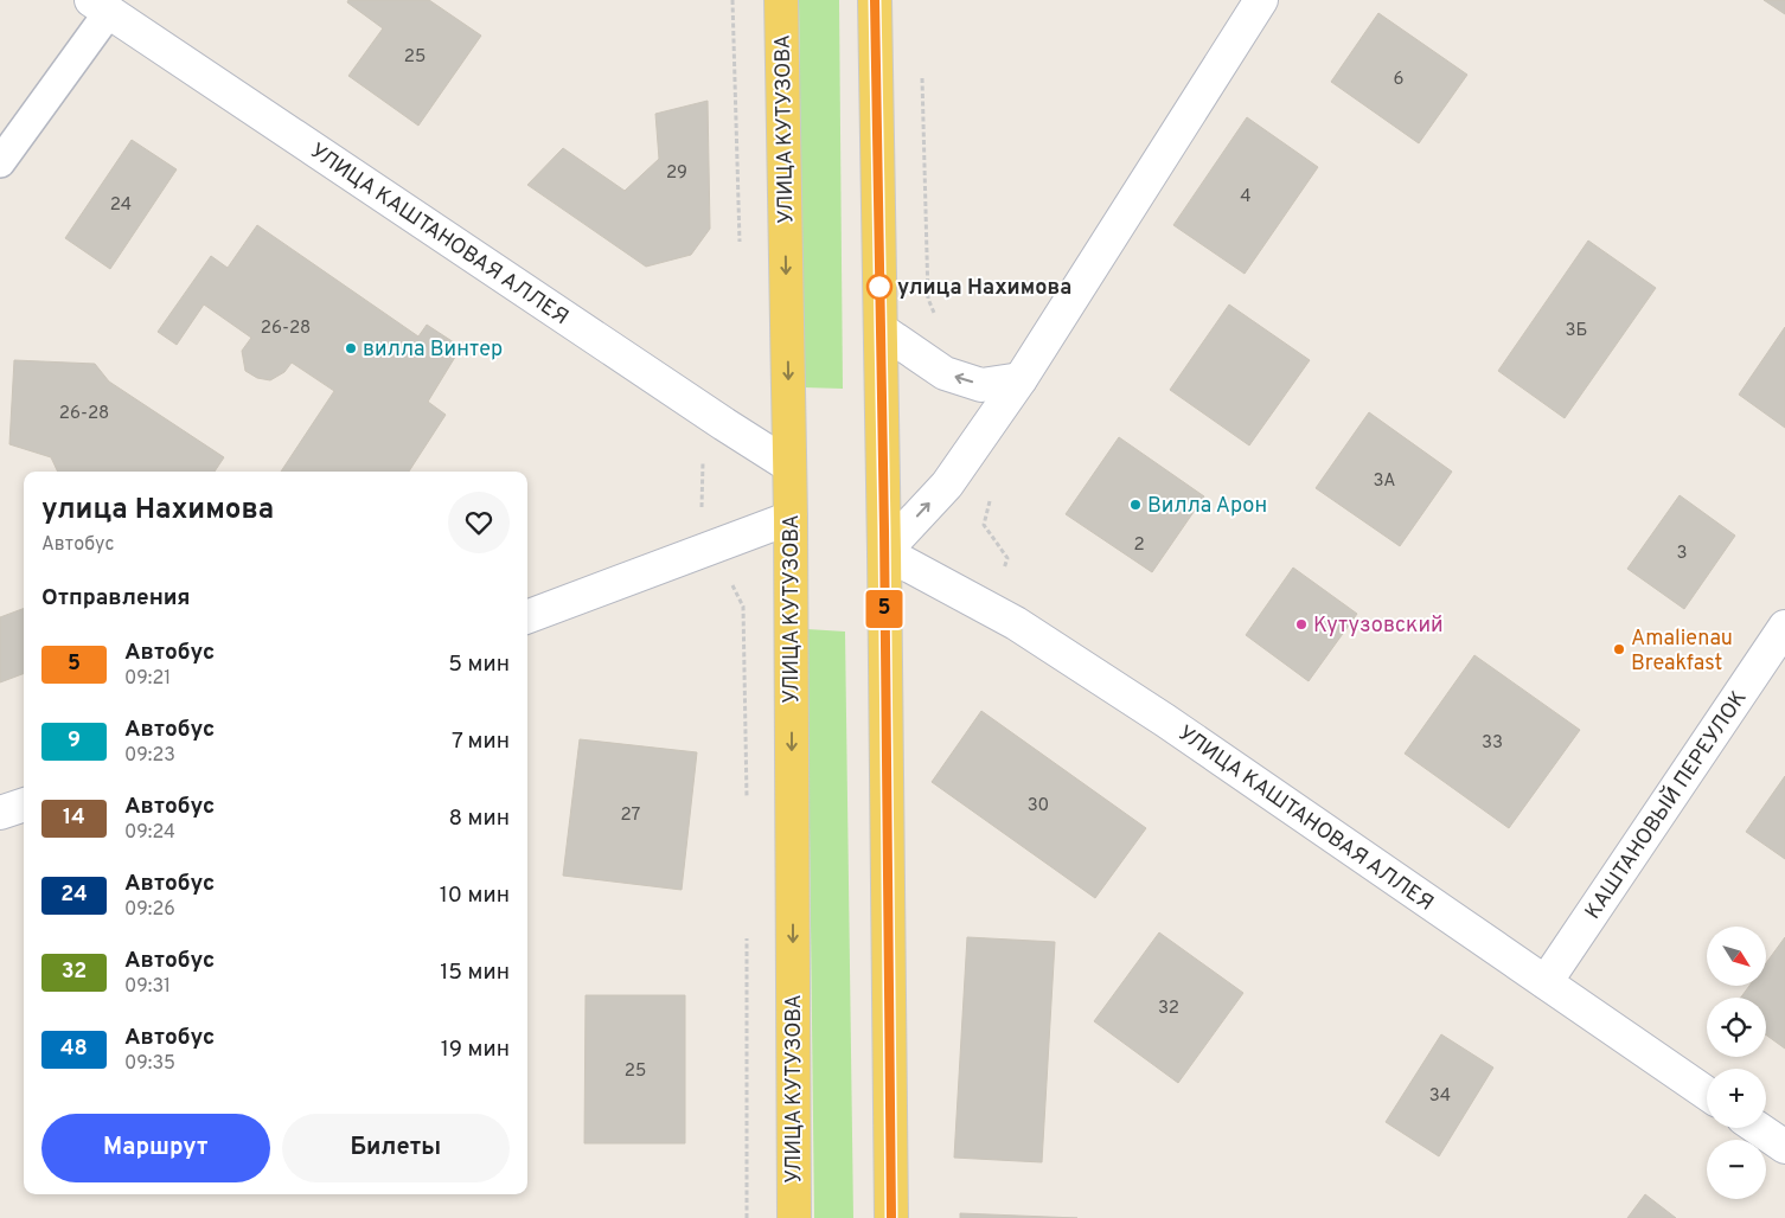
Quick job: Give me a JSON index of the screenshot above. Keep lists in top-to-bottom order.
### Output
{
  "streets": {
    "main road": ["УЛИЦА КУТУЗОВА"],
    "street": ["УЛИЦА КАШТАНОВАЯ АЛЛЕЯ", "КАШТАНОВЫЙ ПЕРЕУЛОК"]
  },
  "crossings": [
    ["УЛИЦА КУТУЗОВА", "УЛИЦА КАШТАНОВАЯ АЛЛЕЯ"],
    ["УЛИЦА КАШТАНОВАЯ АЛЛЕЯ", "КАШТАНОВЫЙ ПЕРЕУЛОК"]
  ],
  "places": [
    "улица Нахимова",
    "вилла Винтер",
    "Вилла Арон",
    "Кутузовский",
    "Amalienau Breakfast"
  ],
  "lines": ["bus line 5"],
  "house_numbers": [
    "25",
    "6",
    "29",
    "4",
    "24",
    "26-28",
    "3Б",
    "26-28",
    "3А",
    "2",
    "3",
    "33",
    "30",
    "27",
    "32",
    "25",
    "34"
  ],
  "north": "bottom right",
  "page": {
    "on_map": "5",
    "heading": [
      ["улица Нахимова", "Автобус"],
      "Отправления"
    ],
    "list": [
      {
        "mark": "5",
        "name": "Автобус",
        "note": "09:21",
        "value": "5 мин"
      },
      {
        "mark": "9",
        "name": "Автобус",
        "note": "09:23",
        "value": "7 мин"
      },
      {
        "mark": "14",
        "name": "Автобус",
        "note": "09:24",
        "value": "8 мин"
      },
      {
        "mark": "24",
        "name": "Автобус",
        "note": "09:26",
        "value": "10 мин"
      },
      {
        "mark": "32",
        "name": "Автобус",
        "note": "09:31",
        "value": "15 мин"
      },
      {
        "mark": "48",
        "name": "Автобус",
        "note": "09:35",
        "value": "19 мин"
      }
    ],
    "map_buttons": ["+", "−"],
    "buttons": ["Маршрут", "Билеты"]
  }
}
